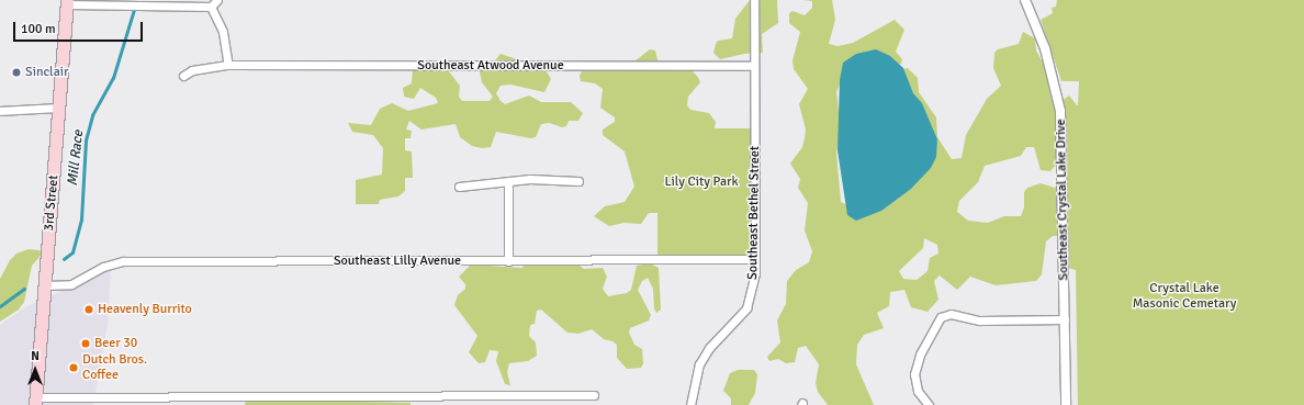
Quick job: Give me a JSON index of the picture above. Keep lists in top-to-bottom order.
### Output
{
  "streets": {
    "highway": ["3rd Street"],
    "street": [
      "Southeast Atwood Avenue",
      "Southeast Crystal Lake Drive",
      "Southeast Bethel Street",
      "Southeast Lilly Avenue"
    ]
  },
  "crossings": [
    ["Southeast Atwood Avenue", "Southeast Bethel Street"],
    ["3rd Street", "Southeast Lilly Avenue"],
    ["Southeast Bethel Street", "Southeast Lilly Avenue"]
  ],
  "water": ["Mill Race"],
  "parks": ["Lily City Park", "Crystal Lake Masonic Cemetary"],
  "places": [
    "Sinclair",
    "Heavenly Burrito",
    "Beer 30",
    "Dutch Bros. Coffee"
  ],
  "scale_bar": "100 m",
  "north": "top"
}
